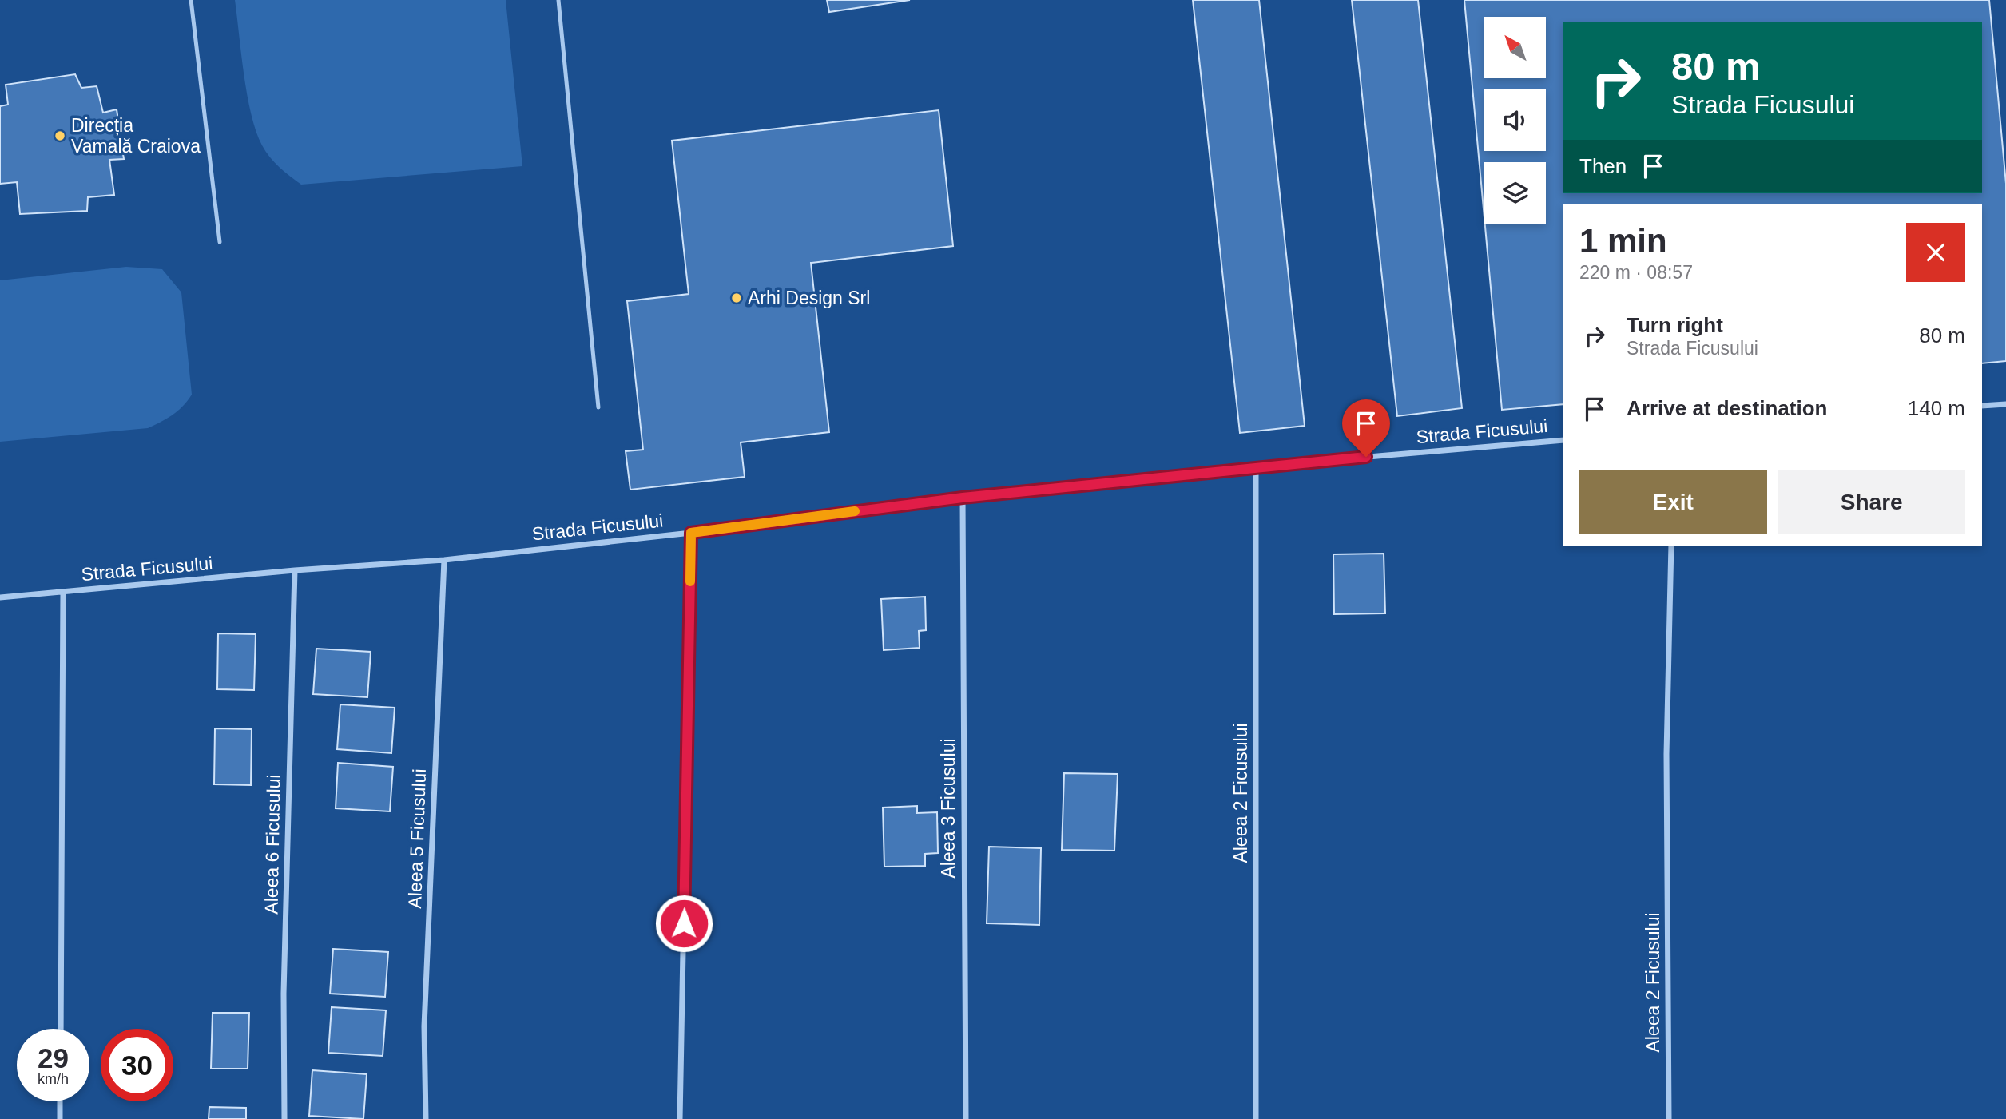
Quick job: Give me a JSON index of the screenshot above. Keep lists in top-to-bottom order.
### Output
{
  "streets": {
    "street": [
      "Strada Ficusului",
      "Aleea 2 Ficusului",
      "Aleea 3 Ficusului",
      "Aleea 5 Ficusului",
      "Aleea 6 Ficusului"
    ]
  },
  "crossings": [
    ["Strada Ficusului", "Aleea 2 Ficusului"],
    ["Strada Ficusului", "Aleea 3 Ficusului"],
    ["Strada Ficusului", "Aleea 5 Ficusului"],
    ["Strada Ficusului", "Aleea 6 Ficusului"]
  ],
  "places": ["Direcția Vamală Craiova", "Arhi Design Srl"],
  "north": "top left",
  "page": {
    "turn": ["80 m", "Strada Ficusului"],
    "then": "Then",
    "heading": ["1 min", "220 m · 08:57"],
    "list": [
      {
        "name": "Turn right",
        "note": "Strada Ficusului",
        "value": "80 m"
      },
      {
        "name": "Arrive at destination",
        "value": "140 m"
      }
    ],
    "buttons": ["Exit", "Share"],
    "speed": "29 km/h",
    "limit": "30"
  }
}
